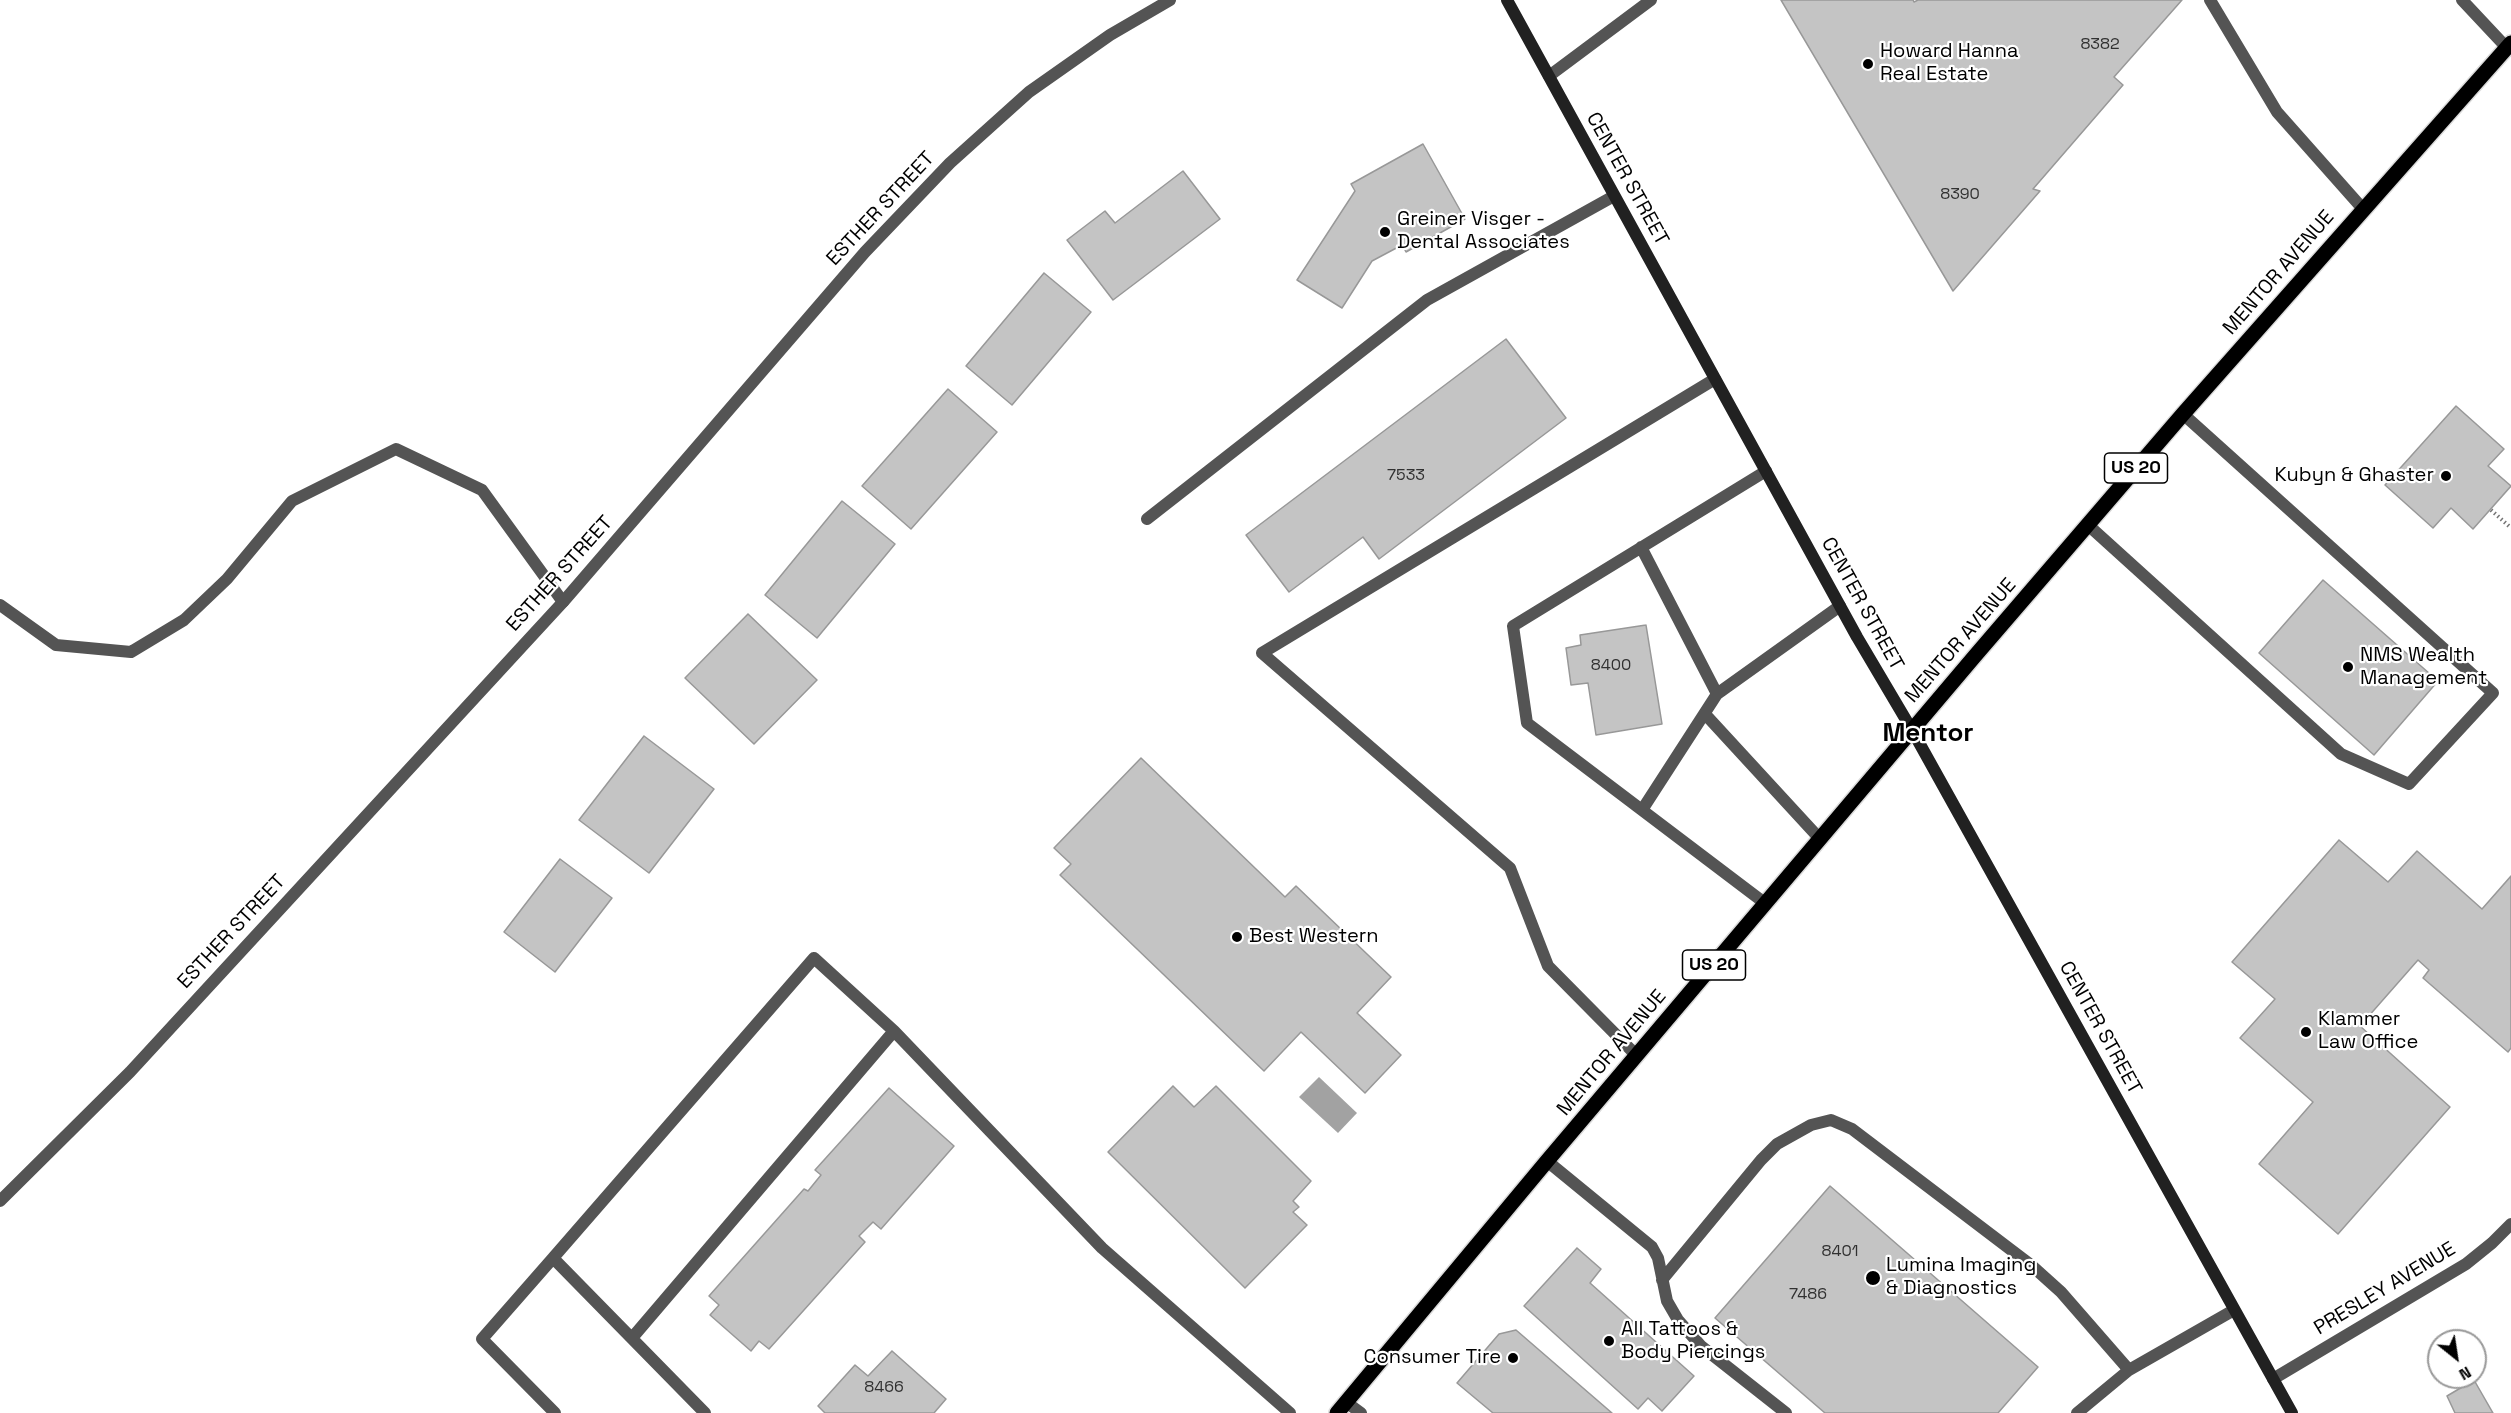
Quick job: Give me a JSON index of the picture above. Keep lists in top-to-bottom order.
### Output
{
  "streets": {
    "main road": ["CENTER STREET", "MENTOR AVENUE", "US 20"],
    "street": ["ESTHER STREET", "PRESLEY AVENUE"]
  },
  "crossings": [
    ["CENTER STREET", "MENTOR AVENUE"],
    ["CENTER STREET", "PRESLEY AVENUE"]
  ],
  "districts": ["Mentor"],
  "places": [
    "Howard Hanna Real Estate",
    "Greiner Visger - Dental Associates",
    "Kubyn & Ghaster",
    "NMS Wealth Management",
    "Best Western",
    "Klammer Law Office",
    "Lumina Imaging & Diagnostics",
    "All Tattoos & Body Piercings",
    "Consumer Tire"
  ],
  "house_numbers": [
    "8382",
    "8390",
    "7533",
    "8400",
    "8401",
    "7486",
    "8466"
  ],
  "north": "bottom right"
}
